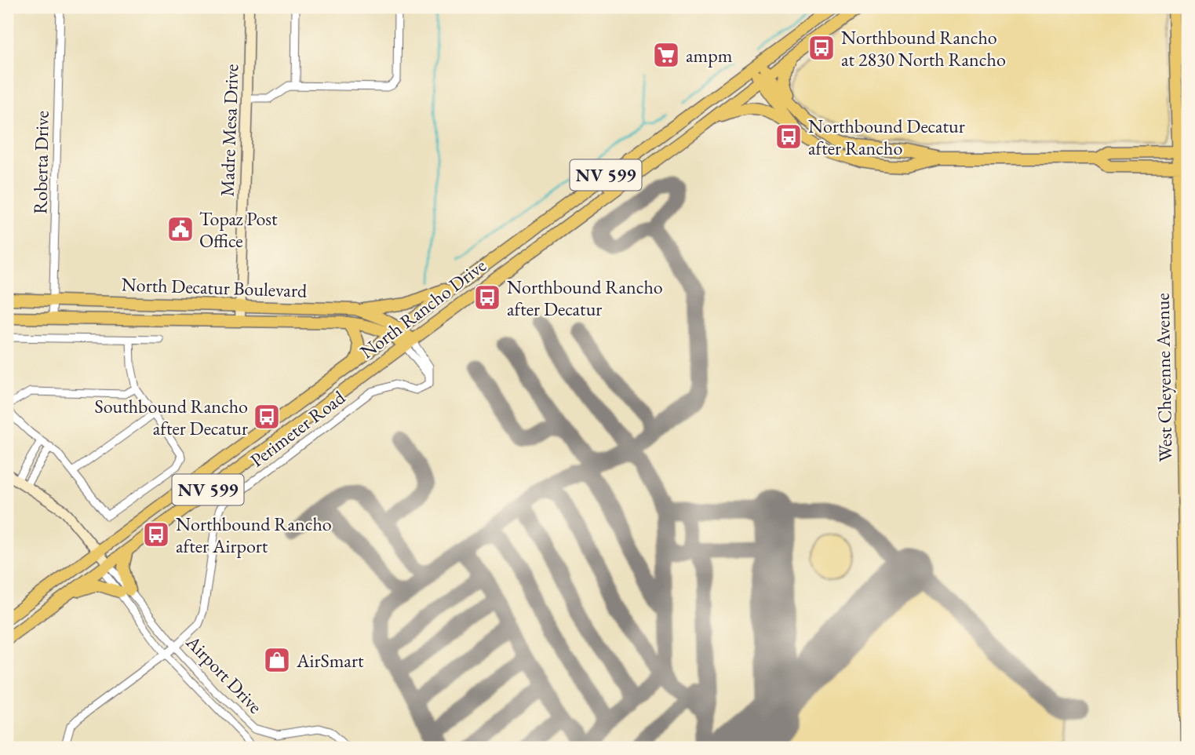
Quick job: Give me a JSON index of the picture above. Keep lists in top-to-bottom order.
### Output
{
  "streets": {
    "main road": [
      "NV 599",
      "North Decatur Boulevard",
      "North Rancho Drive",
      "West Cheyenne Avenue"
    ],
    "street": [
      "Madre Mesa Drive",
      "Roberta Drive",
      "Perimeter Road",
      "Airport Drive"
    ]
  },
  "crossings": [
    ["Madre Mesa Drive", "North Decatur Boulevard"],
    ["Roberta Drive", "North Decatur Boulevard"],
    ["North Decatur Boulevard", "North Rancho Drive"],
    ["North Decatur Boulevard", "Perimeter Road"],
    ["North Rancho Drive", "Perimeter Road"],
    ["North Rancho Drive", "Airport Drive"],
    ["Perimeter Road", "Airport Drive"]
  ],
  "places": {
    "bus stop": [
      "Northbound Rancho at 2830 North Rancho",
      "Northbound Decatur after Rancho",
      "Northbound Rancho after Decatur",
      "Southbound Rancho after Decatur",
      "Northbound Rancho after Airport"
    ],
    "supermarket": ["ampm"],
    "public building": ["Topaz Post Office"],
    "shop": ["AirSmart"]
  }
}
